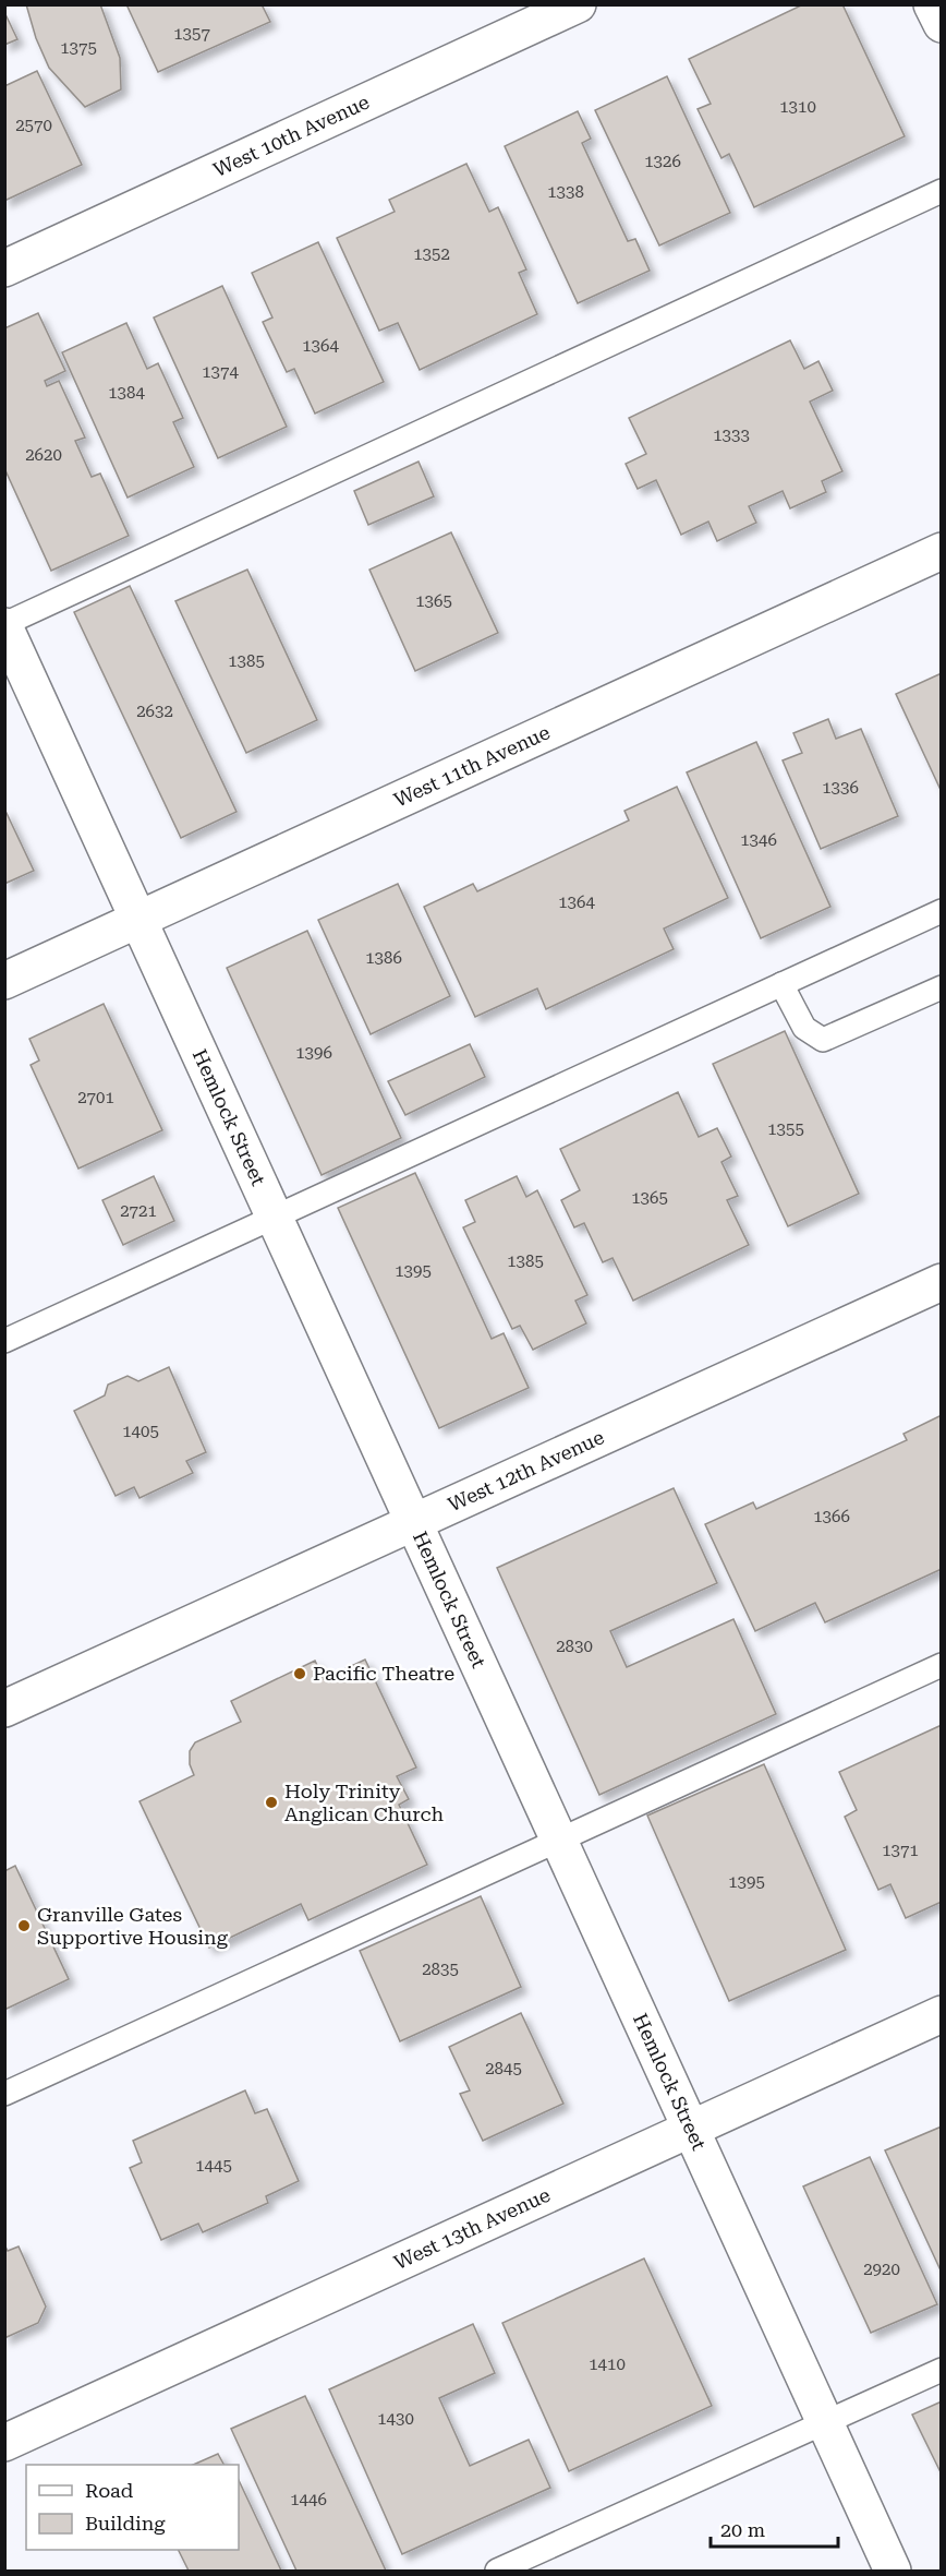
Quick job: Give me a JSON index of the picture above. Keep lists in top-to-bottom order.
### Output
{
  "streets": {
    "street": [
      "West 10th Avenue",
      "West 11th Avenue",
      "Hemlock Street",
      "West 12th Avenue",
      "West 13th Avenue"
    ]
  },
  "crossings": [
    ["West 11th Avenue", "Hemlock Street"],
    ["Hemlock Street", "West 12th Avenue"],
    ["Hemlock Street", "West 13th Avenue"]
  ],
  "places": ["Pacific Theatre", "Holy Trinity Anglican Church", "Granville Gates Supportive Housing"],
  "house_numbers": [
    "1357",
    "1375",
    "1310",
    "2570",
    "1326",
    "1338",
    "1352",
    "1364",
    "1374",
    "1384",
    "1333",
    "2620",
    "1365",
    "1385",
    "2632",
    "1336",
    "1346",
    "1364",
    "1386",
    "1396",
    "2701",
    "1355",
    "1365",
    "2721",
    "1385",
    "1395",
    "1405",
    "1366",
    "2830",
    "1371",
    "1395",
    "2835",
    "2845",
    "1445",
    "2920",
    "1410",
    "1430",
    "1446"
  ],
  "legend": ["Road", "Building"],
  "scale_bar": "20 m"
}
